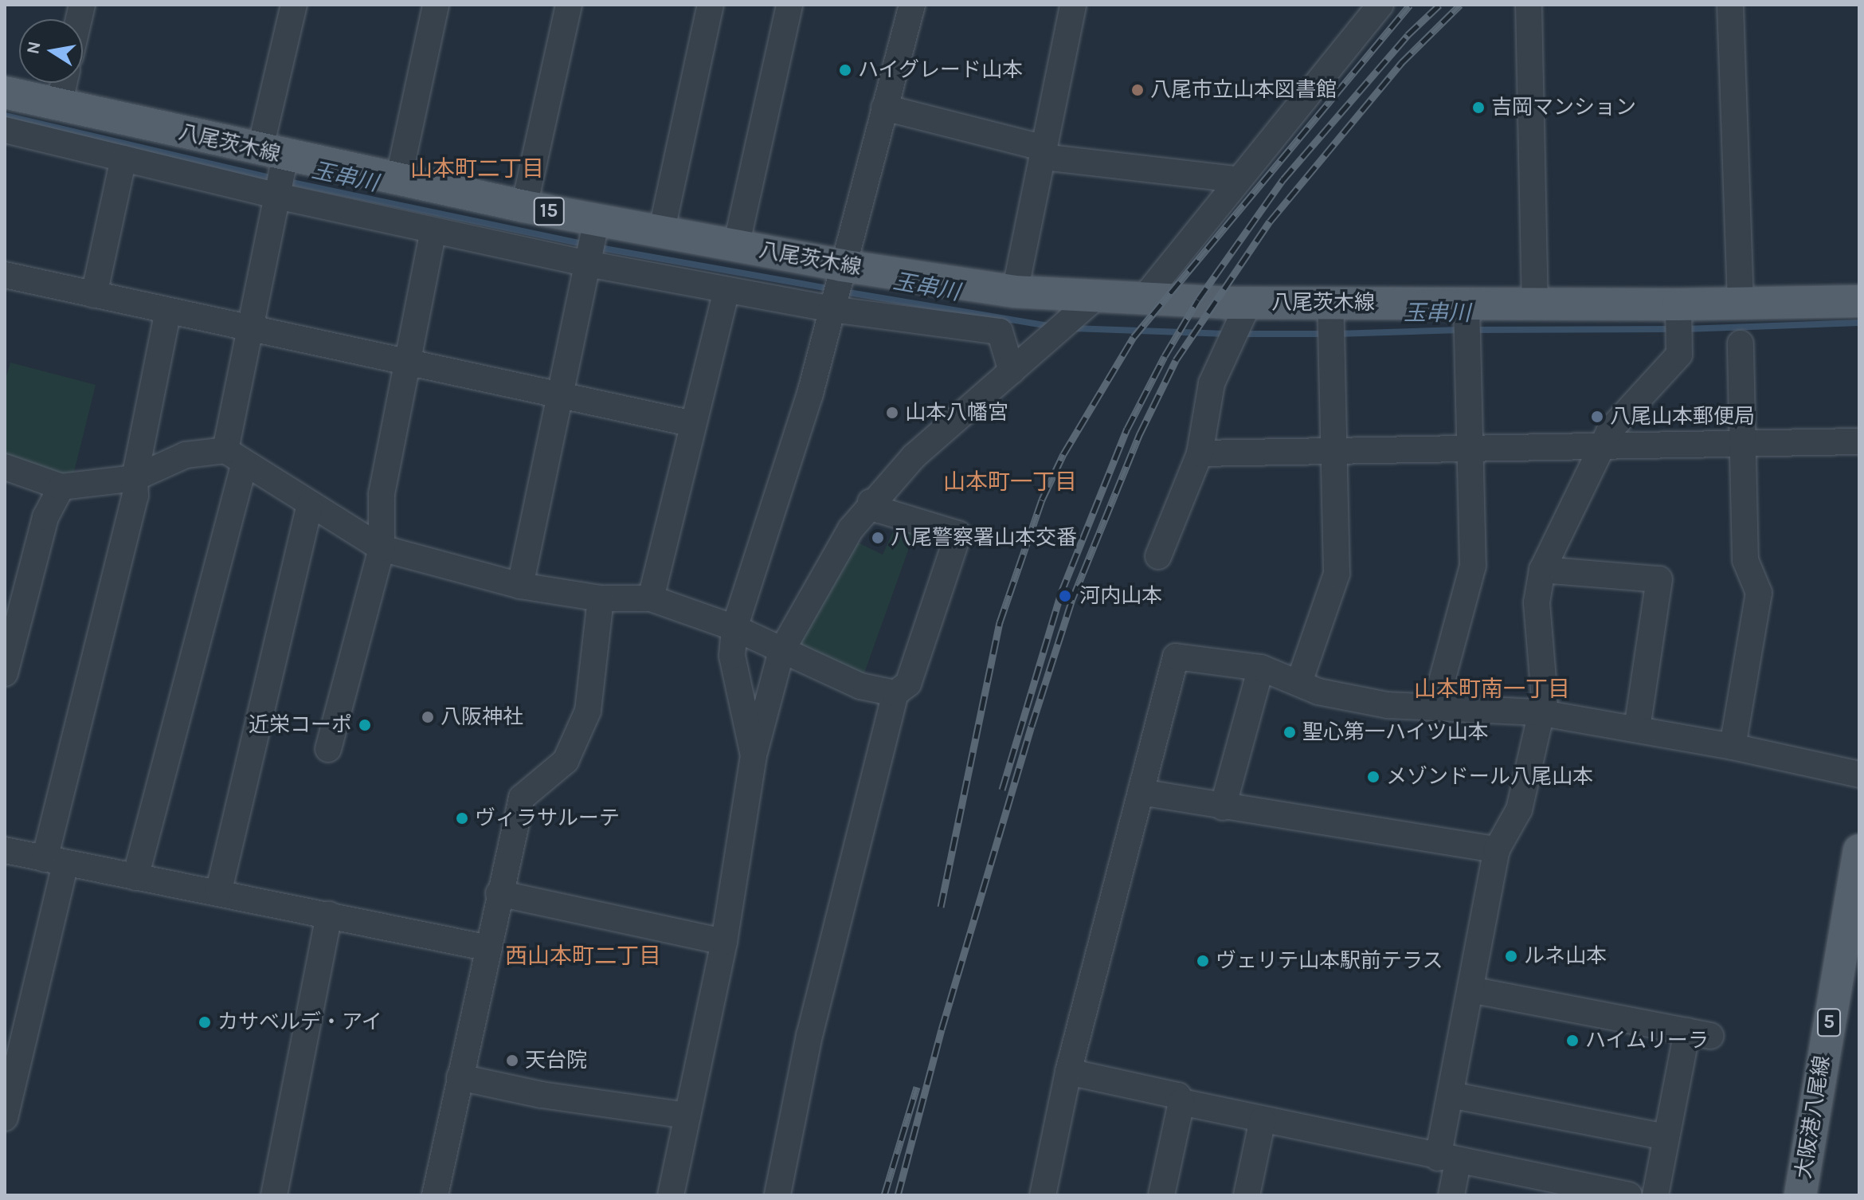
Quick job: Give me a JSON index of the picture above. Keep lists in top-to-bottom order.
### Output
{
  "streets": {
    "main road": [
      "八尾茨木線",
      "15",
      "5",
      "大阪港八尾線"
    ]
  },
  "districts": [
    "山本町二丁目",
    "山本町一丁目",
    "山本町南一丁目",
    "西山本町二丁目"
  ],
  "water": ["玉串川"],
  "places": [
    "ハイグレード山本",
    "八尾市立山本図書館",
    "吉岡マンション",
    "山本八幡宮",
    "八尾山本郵便局",
    "八尾警察署山本交番",
    "河内山本",
    "八阪神社",
    "近栄コーポ",
    "聖心第一ハイツ山本",
    "メゾンドール八尾山本",
    "ヴィラサルーテ",
    "ルネ山本",
    "ヴェリテ山本駅前テラス",
    "カサベルデ・アイ",
    "ハイムリーラ",
    "天台院"
  ],
  "north": "left"
}
